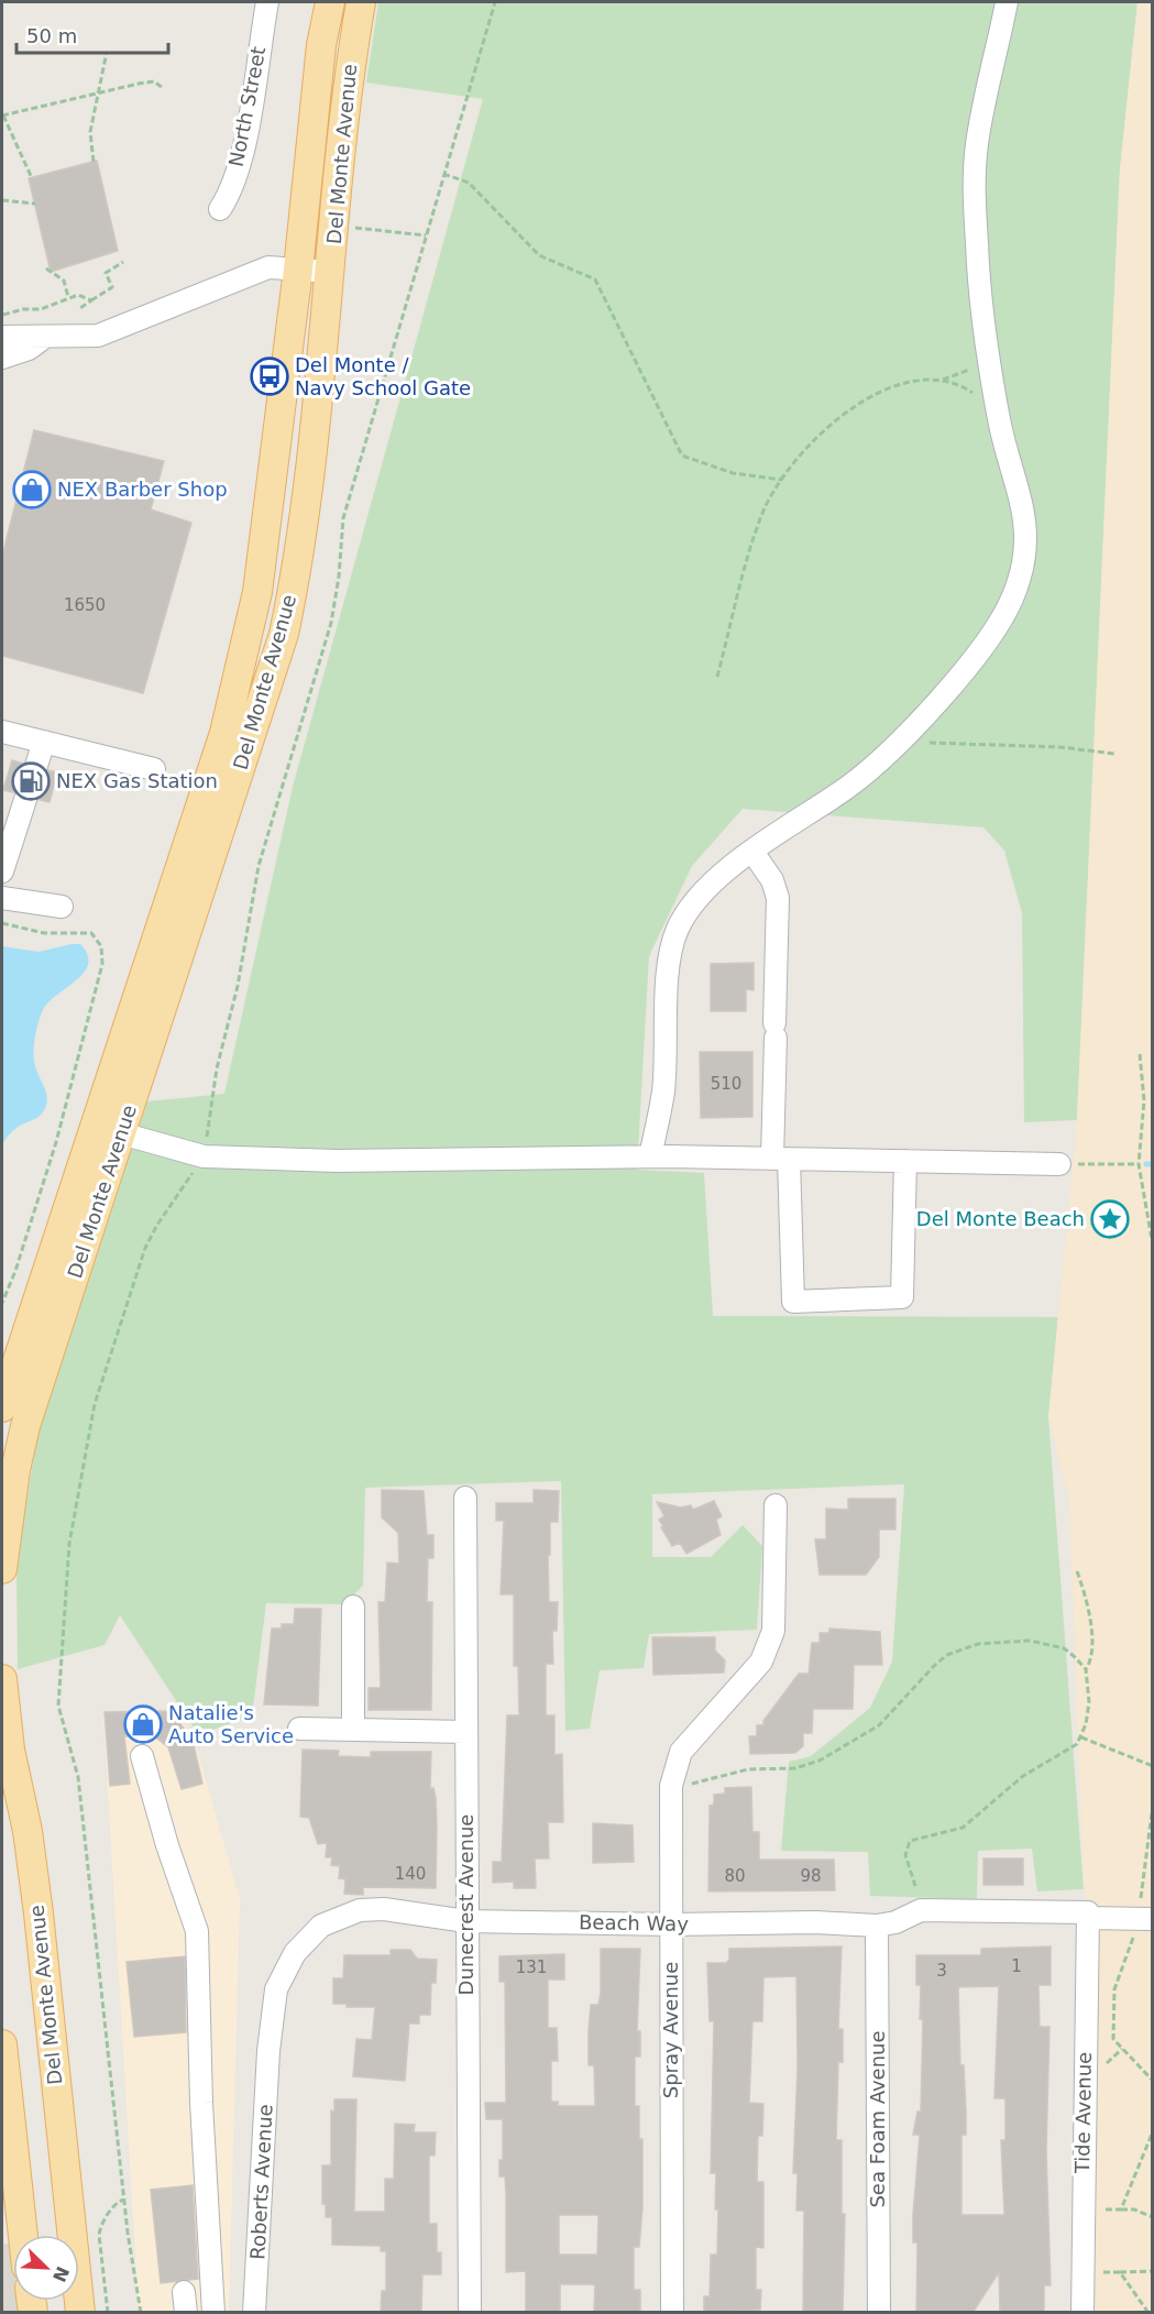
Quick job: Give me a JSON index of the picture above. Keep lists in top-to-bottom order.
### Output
{
  "streets": {
    "main road": ["Del Monte Avenue"],
    "street": [
      "North Street",
      "Dunecrest Avenue",
      "Beach Way",
      "Spray Avenue",
      "Tide Avenue",
      "Sea Foam Avenue",
      "Roberts Avenue"
    ]
  },
  "crossings": [
    ["Dunecrest Avenue", "Beach Way"],
    ["Beach Way", "Spray Avenue"],
    ["Beach Way", "Tide Avenue"],
    ["Beach Way", "Sea Foam Avenue"],
    ["Beach Way", "Roberts Avenue"]
  ],
  "places": {
    "bus stop": ["Del Monte / Navy School Gate"],
    "shop": ["NEX Barber Shop", "Natalie's Auto Service"],
    "fuel station": ["NEX Gas Station"],
    "place": ["Del Monte Beach"]
  },
  "house_numbers": [
    "1650",
    "510",
    "140",
    "80",
    "98",
    "1",
    "131",
    "3"
  ],
  "scale_bar": "50 m",
  "north": "bottom right"
}
